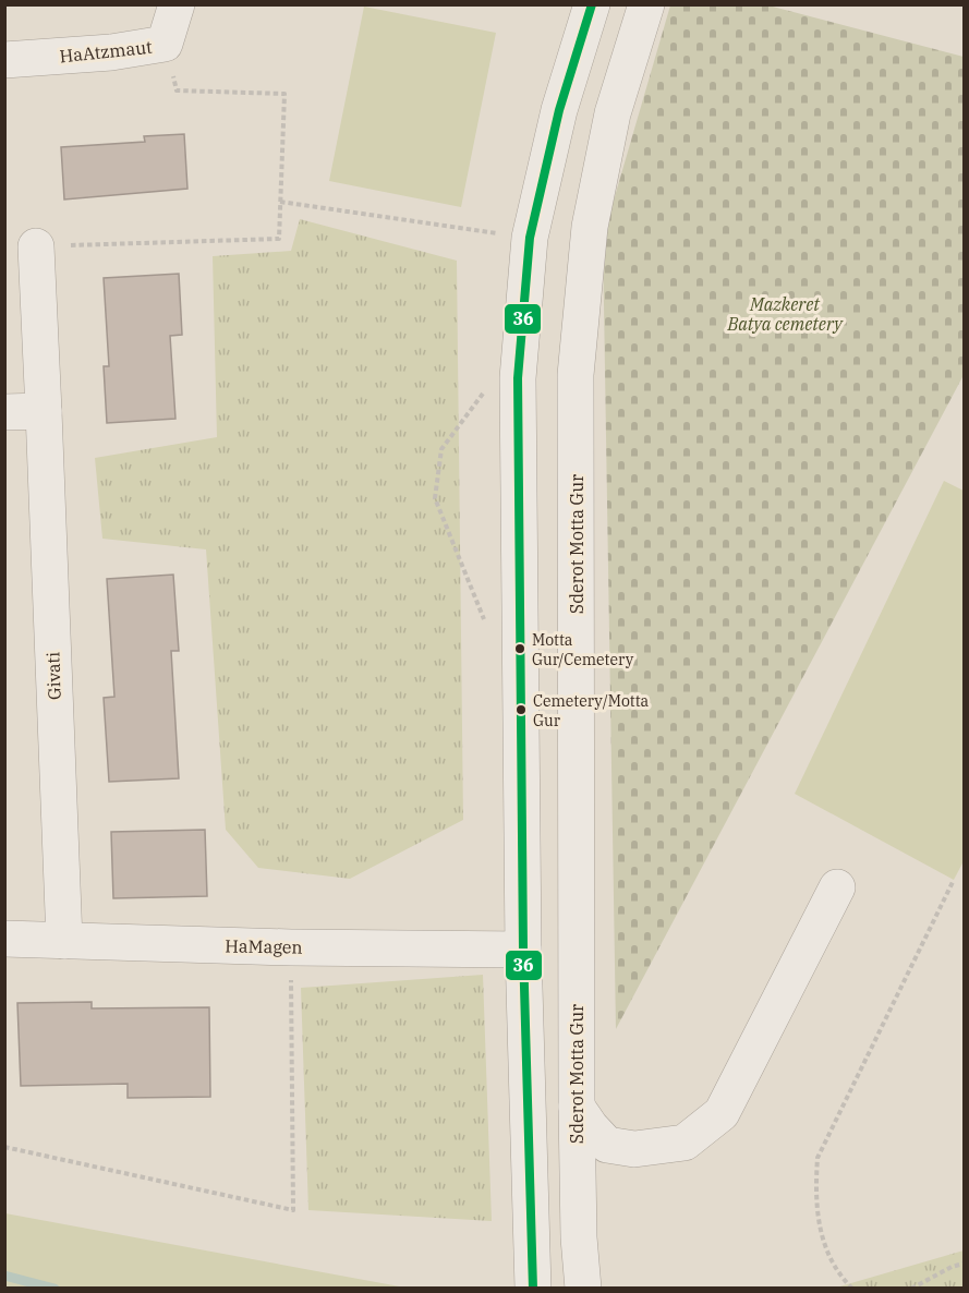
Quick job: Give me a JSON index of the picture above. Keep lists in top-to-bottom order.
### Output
{
  "streets": {
    "street": [
      "HaAtzmaut",
      "Sderot Motta Gur",
      "Givati",
      "HaMagen"
    ]
  },
  "crossings": [
    ["Givati", "HaMagen"]
  ],
  "parks": ["Mazkeret Batya cemetery"],
  "places": ["Motta Gur/Cemetery", "Cemetery/Motta Gur"],
  "lines": ["transit line 36"]
}
